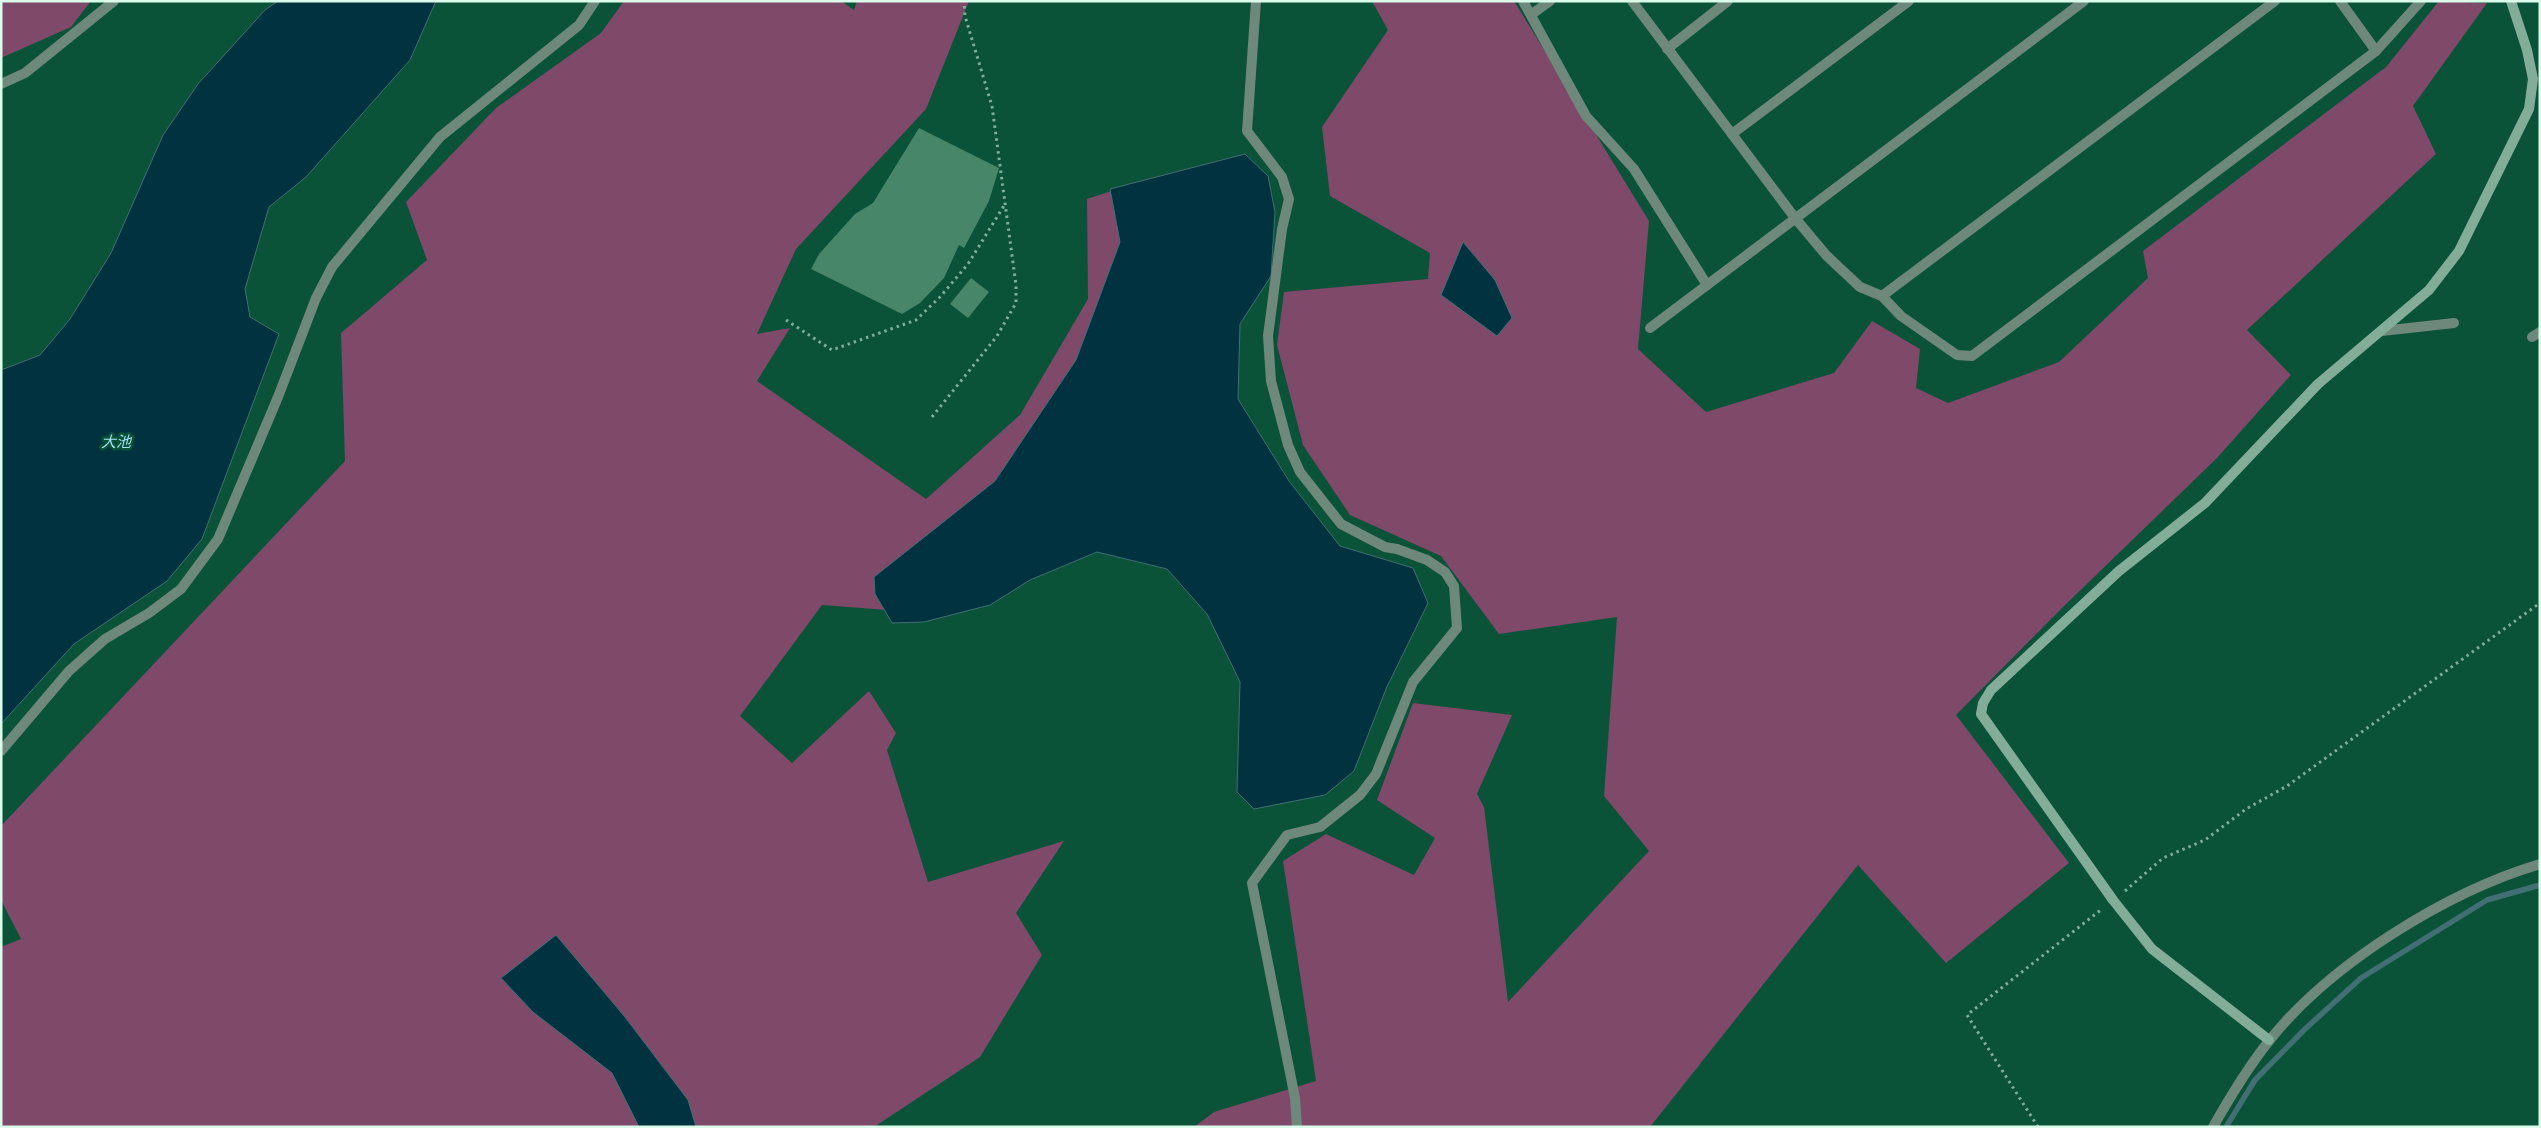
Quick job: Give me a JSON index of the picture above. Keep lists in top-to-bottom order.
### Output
{
  "water": ["大池"]
}
